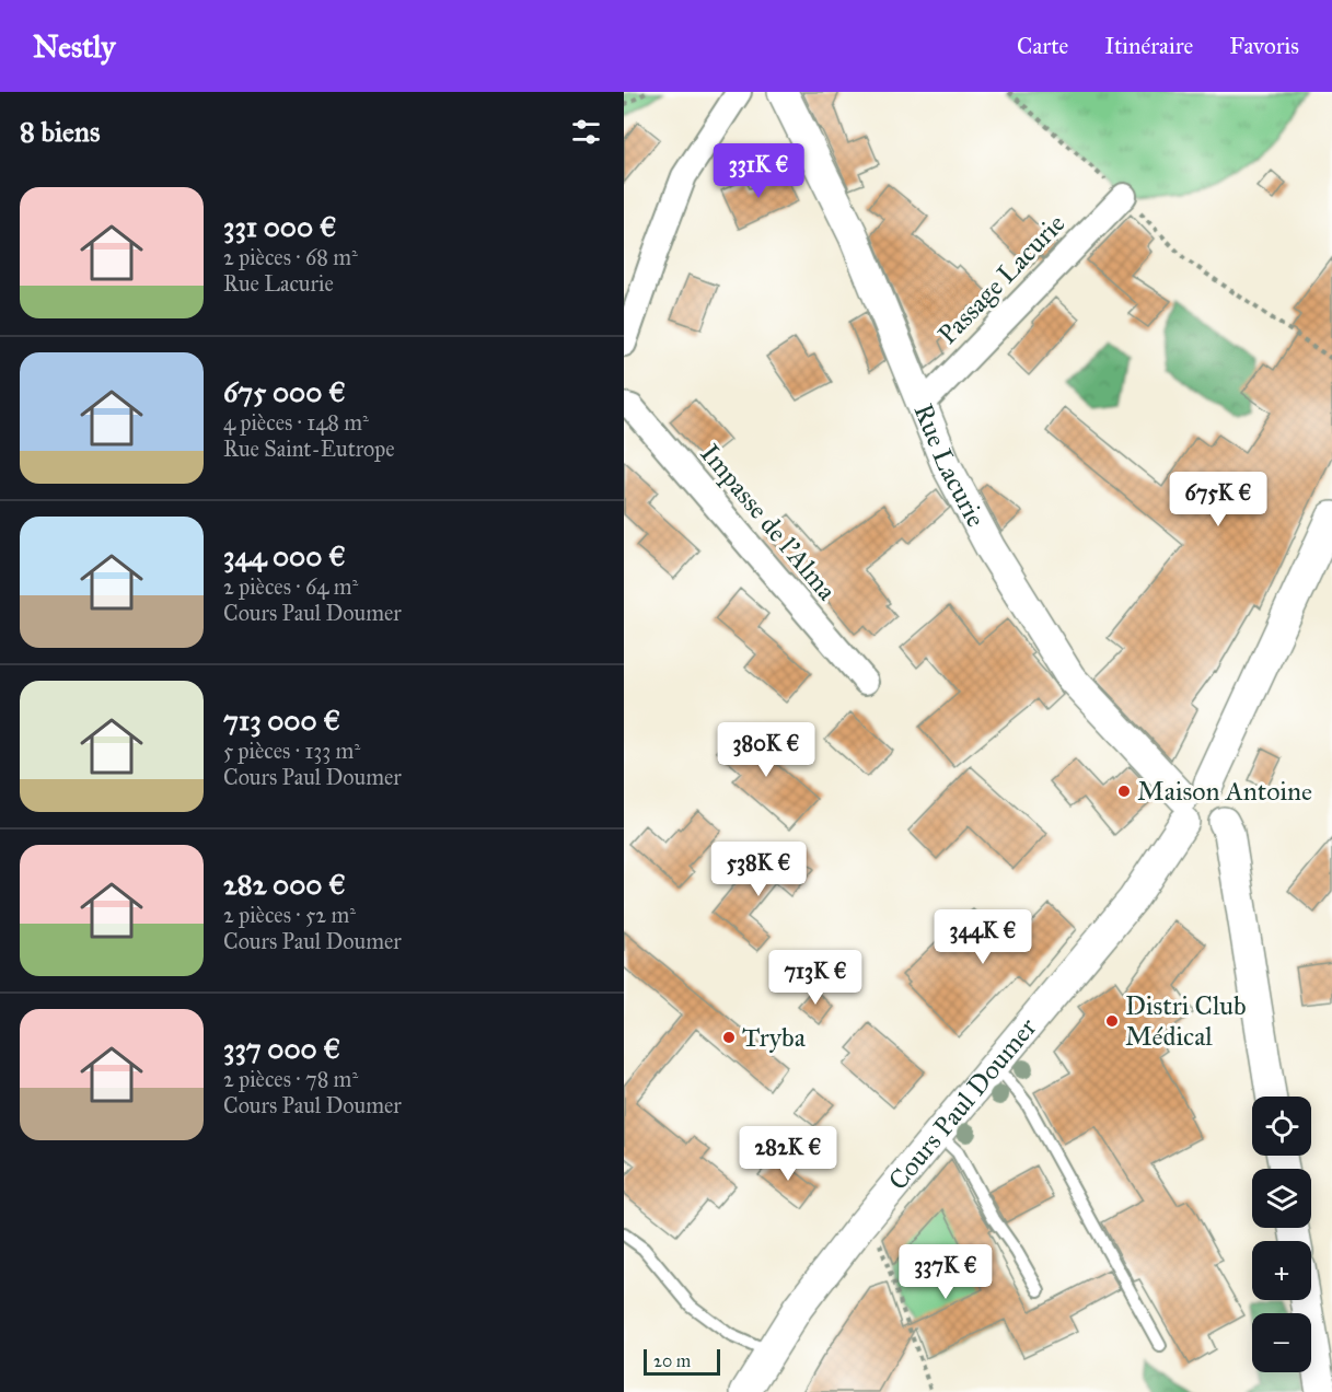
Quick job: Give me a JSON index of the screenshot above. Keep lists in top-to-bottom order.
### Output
{
  "streets": {
    "street": [
      "Passage Lacurie",
      "Rue Lacurie",
      "Impasse de l'Alma",
      "Cours Paul Doumer"
    ]
  },
  "crossings": [
    ["Passage Lacurie", "Rue Lacurie"],
    ["Rue Lacurie", "Cours Paul Doumer"]
  ],
  "places": ["Maison Antoine", "Distri Club Médical", "Tryba"],
  "scale_bar": "20 m",
  "page": {
    "header": "Nestly",
    "nav": ["Carte", "Itinéraire", "Favoris"],
    "heading": "8 biens",
    "price": [
      "331K €",
      "675K €",
      "380K €",
      "538K €",
      "344K €",
      "713K €",
      "282K €",
      "337K €"
    ],
    "list": [
      {
        "name": "331 000 €",
        "note": "2 pièces · 68 m² · Rue Lacurie"
      },
      {
        "name": "675 000 €",
        "note": "4 pièces · 148 m² · Rue Saint-Eutrope"
      },
      {
        "name": "344 000 €",
        "note": "2 pièces · 64 m² · Cours Paul Doumer"
      },
      {
        "name": "713 000 €",
        "note": "5 pièces · 133 m² · Cours Paul Doumer"
      },
      {
        "name": "282 000 €",
        "note": "2 pièces · 52 m² · Cours Paul Doumer"
      },
      {
        "name": "337 000 €",
        "note": "2 pièces · 78 m² · Cours Paul Doumer"
      }
    ],
    "map_buttons": ["+", "−"],
    "scale": "20 m"
  }
}
